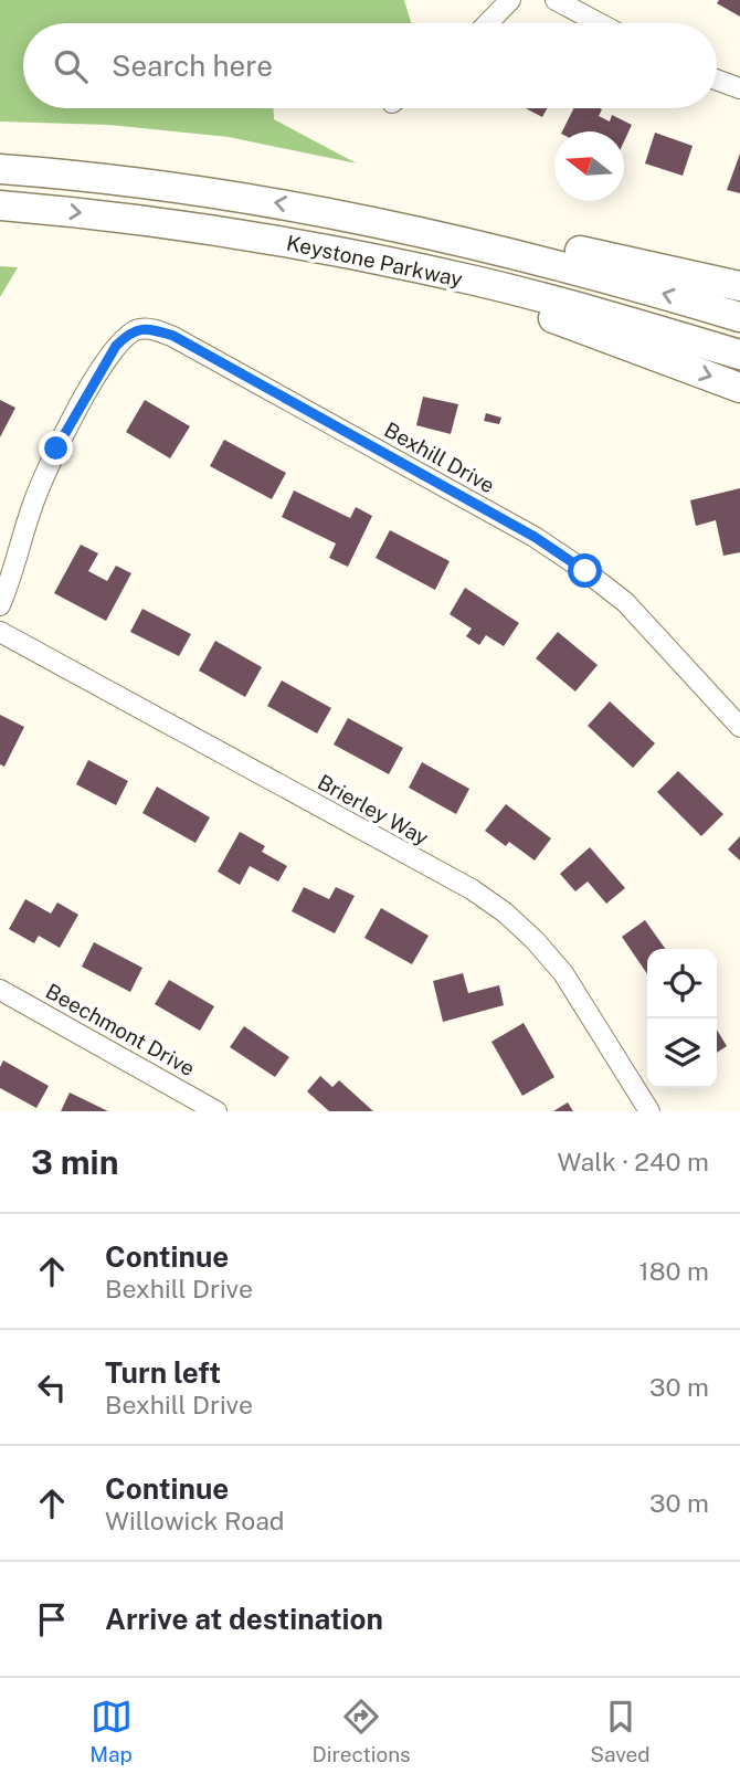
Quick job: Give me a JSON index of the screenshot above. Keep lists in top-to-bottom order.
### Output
{
  "streets": {
    "highway": ["Keystone Parkway"],
    "street": ["Bexhill Drive", "Brierley Way", "Beechmont Drive"]
  },
  "north": "left",
  "page": {
    "search": "Search here",
    "heading": ["3 min", "Walk · 240 m"],
    "list": [
      ["Continue", "Bexhill Drive", "180 m"],
      ["Turn left", "Bexhill Drive", "30 m"],
      ["Continue", "Willowick Road", "30 m"],
      "Arrive at destination"
    ],
    "nav": ["Map", "Directions", "Saved"]
  }
}
